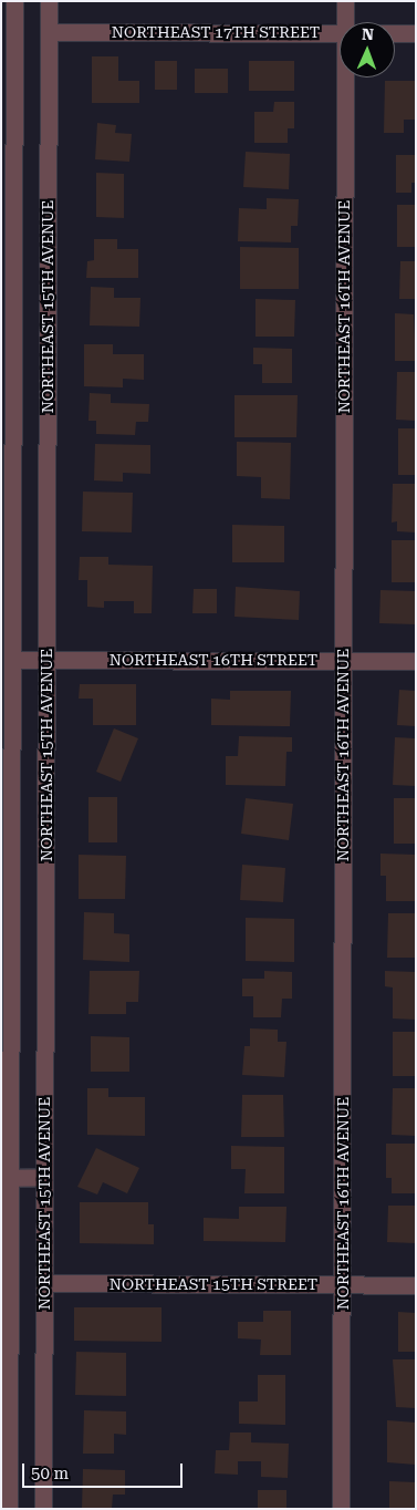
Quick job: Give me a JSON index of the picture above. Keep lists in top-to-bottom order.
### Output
{
  "streets": {
    "street": [
      "NORTHEAST 17TH STREET",
      "NORTHEAST 15TH AVENUE",
      "NORTHEAST 16TH AVENUE",
      "NORTHEAST 16TH STREET",
      "NORTHEAST 15TH STREET"
    ]
  },
  "crossings": [
    ["NORTHEAST 17TH STREET", "NORTHEAST 15TH AVENUE"],
    ["NORTHEAST 15TH AVENUE", "NORTHEAST 16TH STREET"],
    ["NORTHEAST 15TH AVENUE", "NORTHEAST 15TH STREET"],
    ["NORTHEAST 16TH AVENUE", "NORTHEAST 16TH STREET"],
    ["NORTHEAST 16TH AVENUE", "NORTHEAST 15TH STREET"]
  ],
  "scale_bar": "50 m",
  "north": "top"
}
